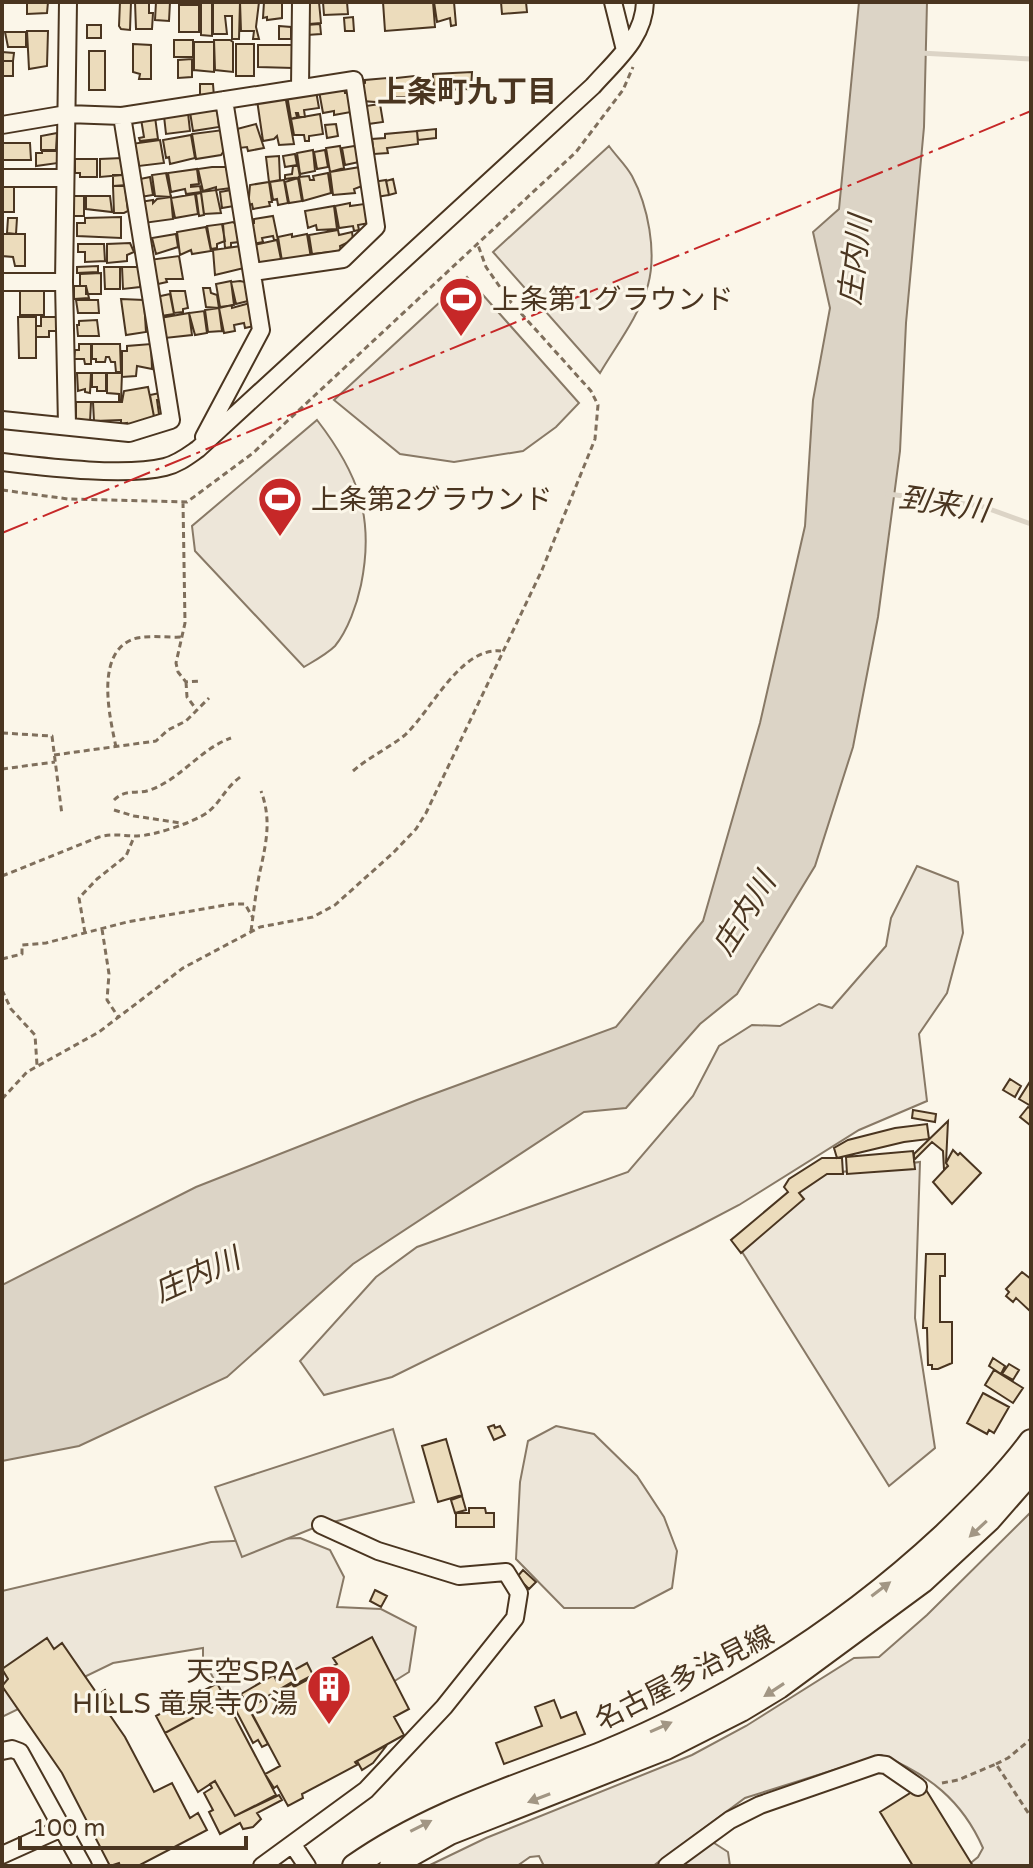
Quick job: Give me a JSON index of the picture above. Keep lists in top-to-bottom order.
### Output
{
  "streets": {
    "main road": ["名古屋多治見線"]
  },
  "districts": ["上条町九丁目"],
  "water": ["庄内川", "到来川"],
  "places": {
    "sports": ["上条第1グラウンド", "上条第2グラウンド"],
    "building": ["天空SPA HILLS 竜泉寺の湯"]
  },
  "scale_bar": "100 m"
}
